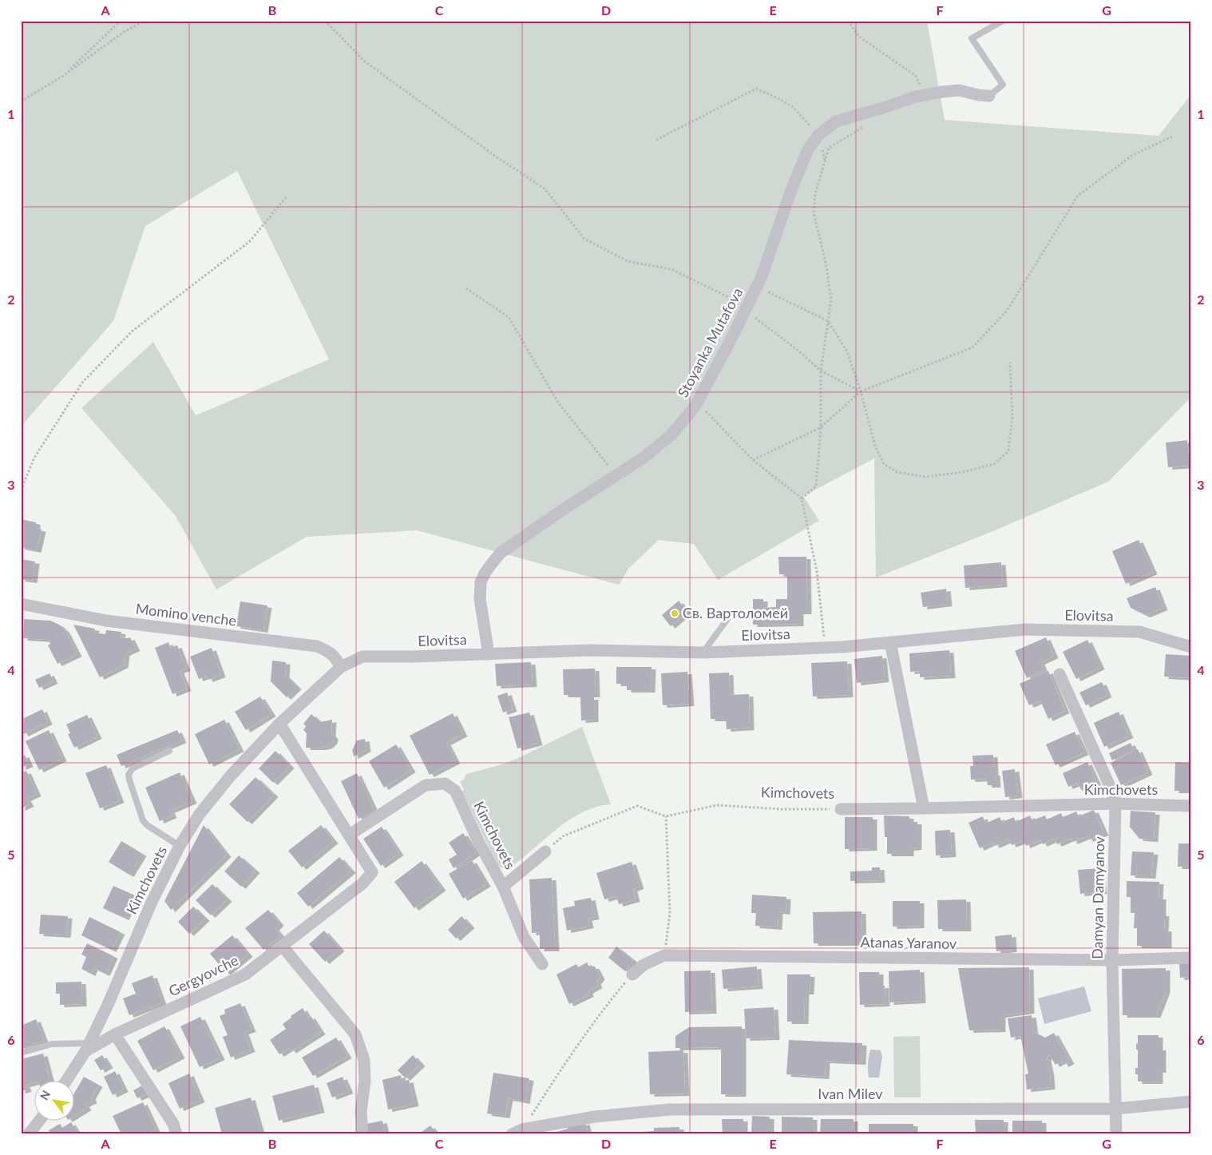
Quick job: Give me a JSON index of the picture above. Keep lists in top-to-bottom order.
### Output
{
  "streets": {
    "street": [
      "Stoyanka Mutafova",
      "Momino venche",
      "Elovitsa",
      "Kimchovets",
      "Damyan Damyanov",
      "Atanas Yaranov",
      "Gergyovche",
      "Ivan Milev"
    ]
  },
  "crossings": [
    ["Stoyanka Mutafova", "Elovitsa"],
    ["Momino venche", "Elovitsa"],
    ["Elovitsa", "Kimchovets"],
    ["Kimchovets", "Damyan Damyanov"],
    ["Kimchovets", "Gergyovche"],
    ["Damyan Damyanov", "Atanas Yaranov"],
    ["Damyan Damyanov", "Ivan Milev"]
  ],
  "places": ["Св. Вартоломей"],
  "north": "top left",
  "grid": {
    "columns": [
      "A",
      "B",
      "C",
      "D",
      "E",
      "F",
      "G"
    ],
    "rows": [
      "1",
      "2",
      "3",
      "4",
      "5",
      "6"
    ]
  }
}
